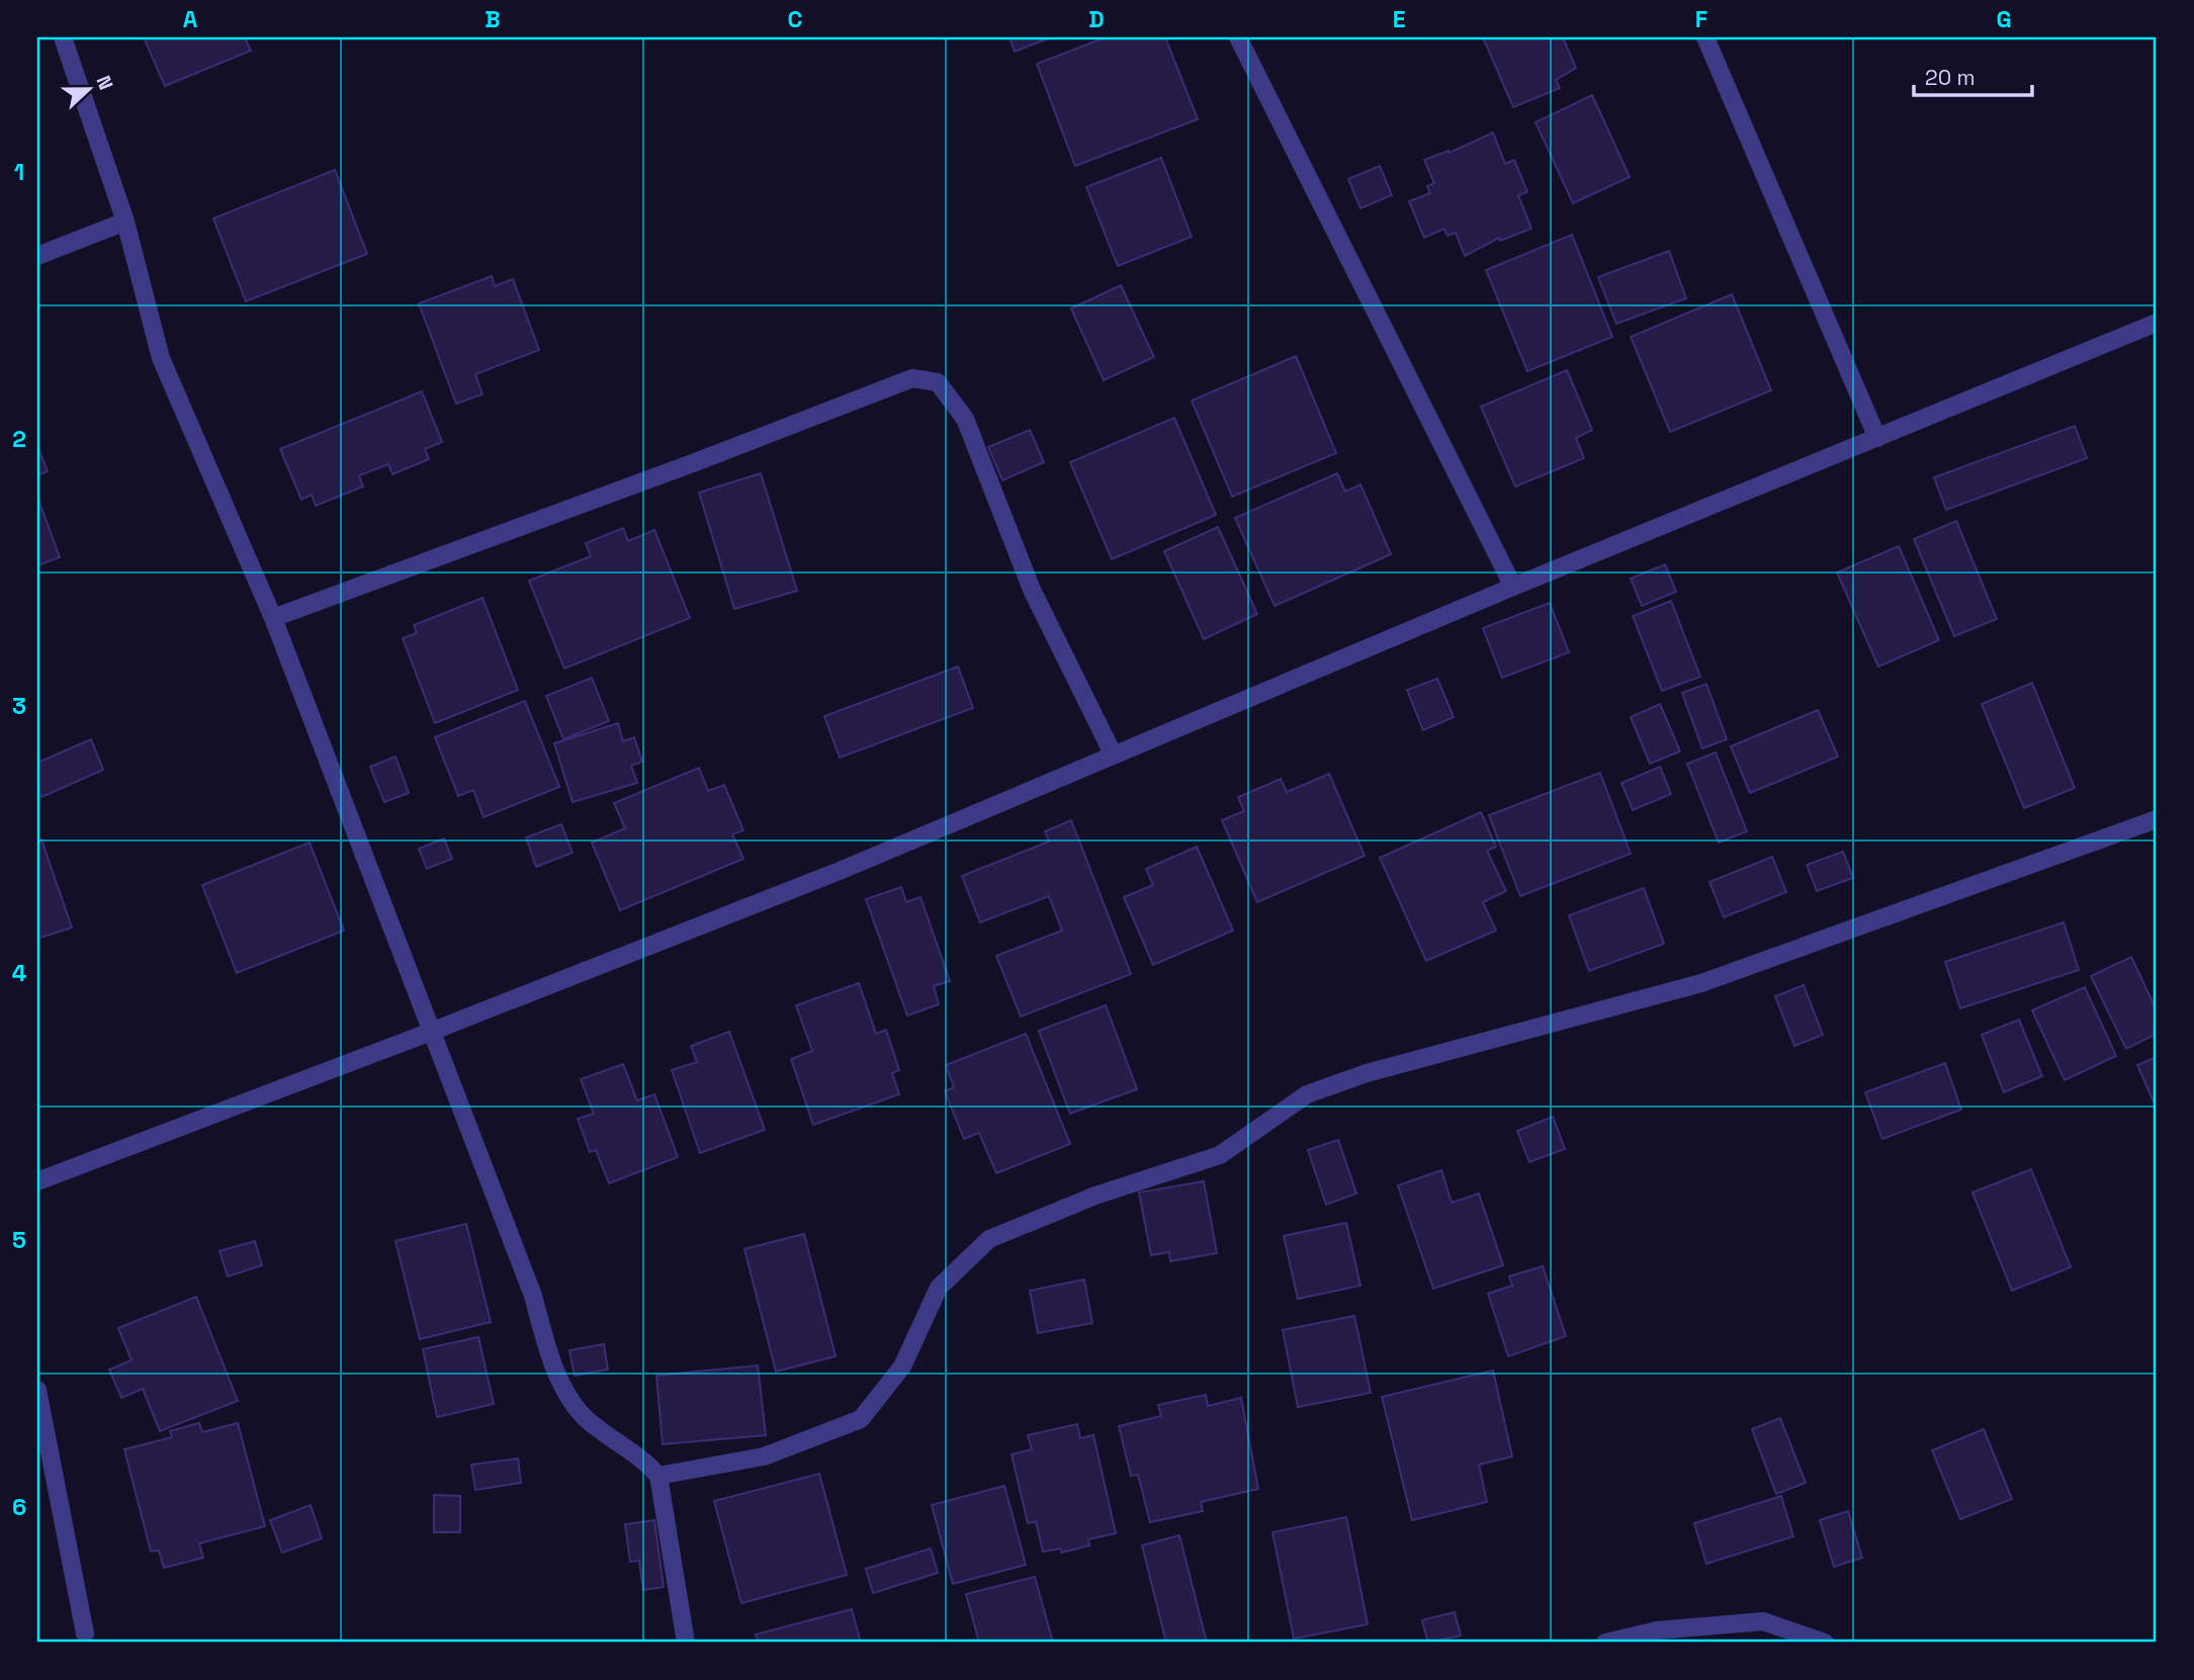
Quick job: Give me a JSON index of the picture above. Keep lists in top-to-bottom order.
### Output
{
  "scale_bar": "20 m",
  "north": "right",
  "grid": {
    "columns": [
      "A",
      "B",
      "C",
      "D",
      "E",
      "F",
      "G"
    ],
    "rows": [
      "1",
      "2",
      "3",
      "4",
      "5",
      "6"
    ]
  }
}
